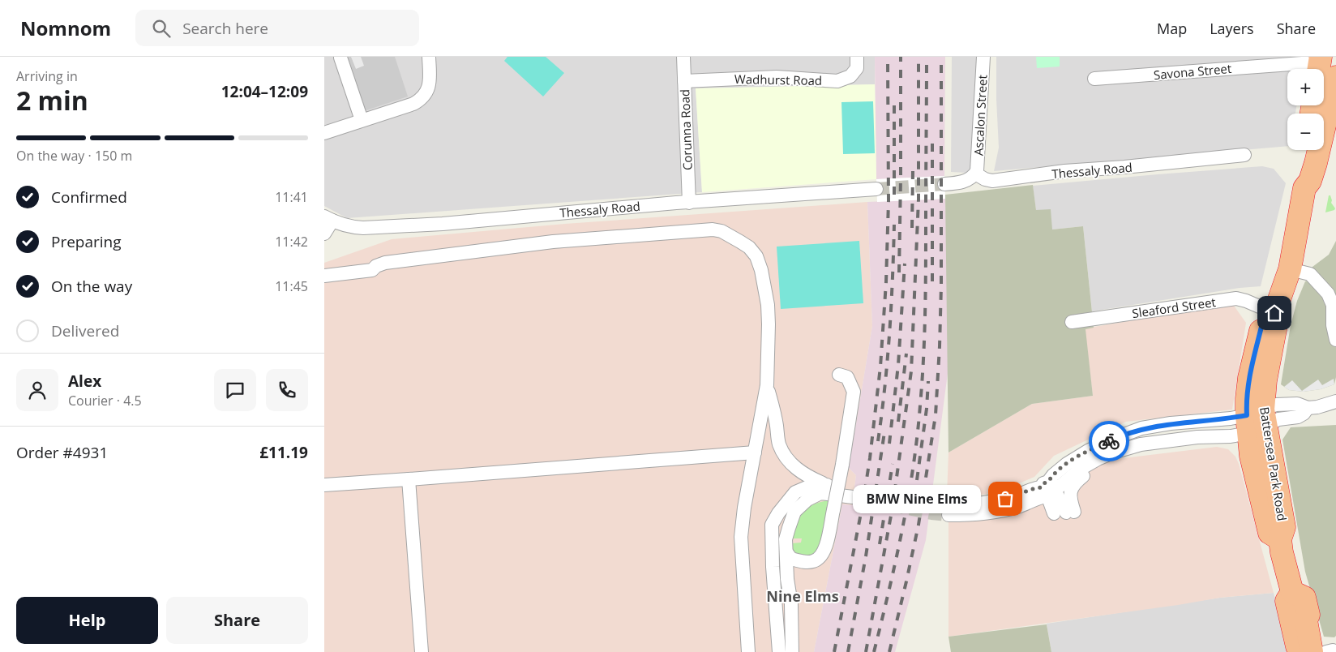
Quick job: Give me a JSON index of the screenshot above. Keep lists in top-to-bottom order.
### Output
{
  "streets": {
    "highway": ["Battersea Park Road"],
    "street": [
      "Savona Street",
      "Wadhurst Road",
      "Ascalon Street",
      "Corunna Road",
      "Thessaly Road",
      "Sleaford Street"
    ]
  },
  "crossings": [
    ["Savona Street", "Battersea Park Road"],
    ["Wadhurst Road", "Corunna Road"],
    ["Ascalon Street", "Thessaly Road"],
    ["Corunna Road", "Thessaly Road"],
    ["Sleaford Street", "Battersea Park Road"]
  ],
  "districts": ["Nine Elms"],
  "places": ["BMW Nine Elms"],
  "page": {
    "header": "Nomnom",
    "search": "Search here",
    "nav": ["Map", "Layers", "Share"],
    "heading": ["2 min", "Arriving in", "12:04–12:09"],
    "panel": [
      "Alex",
      "Courier · 4.5",
      "Order #4931",
      "£11.19"
    ],
    "map_buttons": ["+", "−"],
    "bar": "On the way · 150 m",
    "list": [
      ["Confirmed", "11:41"],
      ["Preparing", "11:42"],
      ["On the way", "11:45"],
      "Delivered"
    ],
    "bubble": "BMW Nine Elms",
    "buttons": ["Help", "Share"]
  }
}
